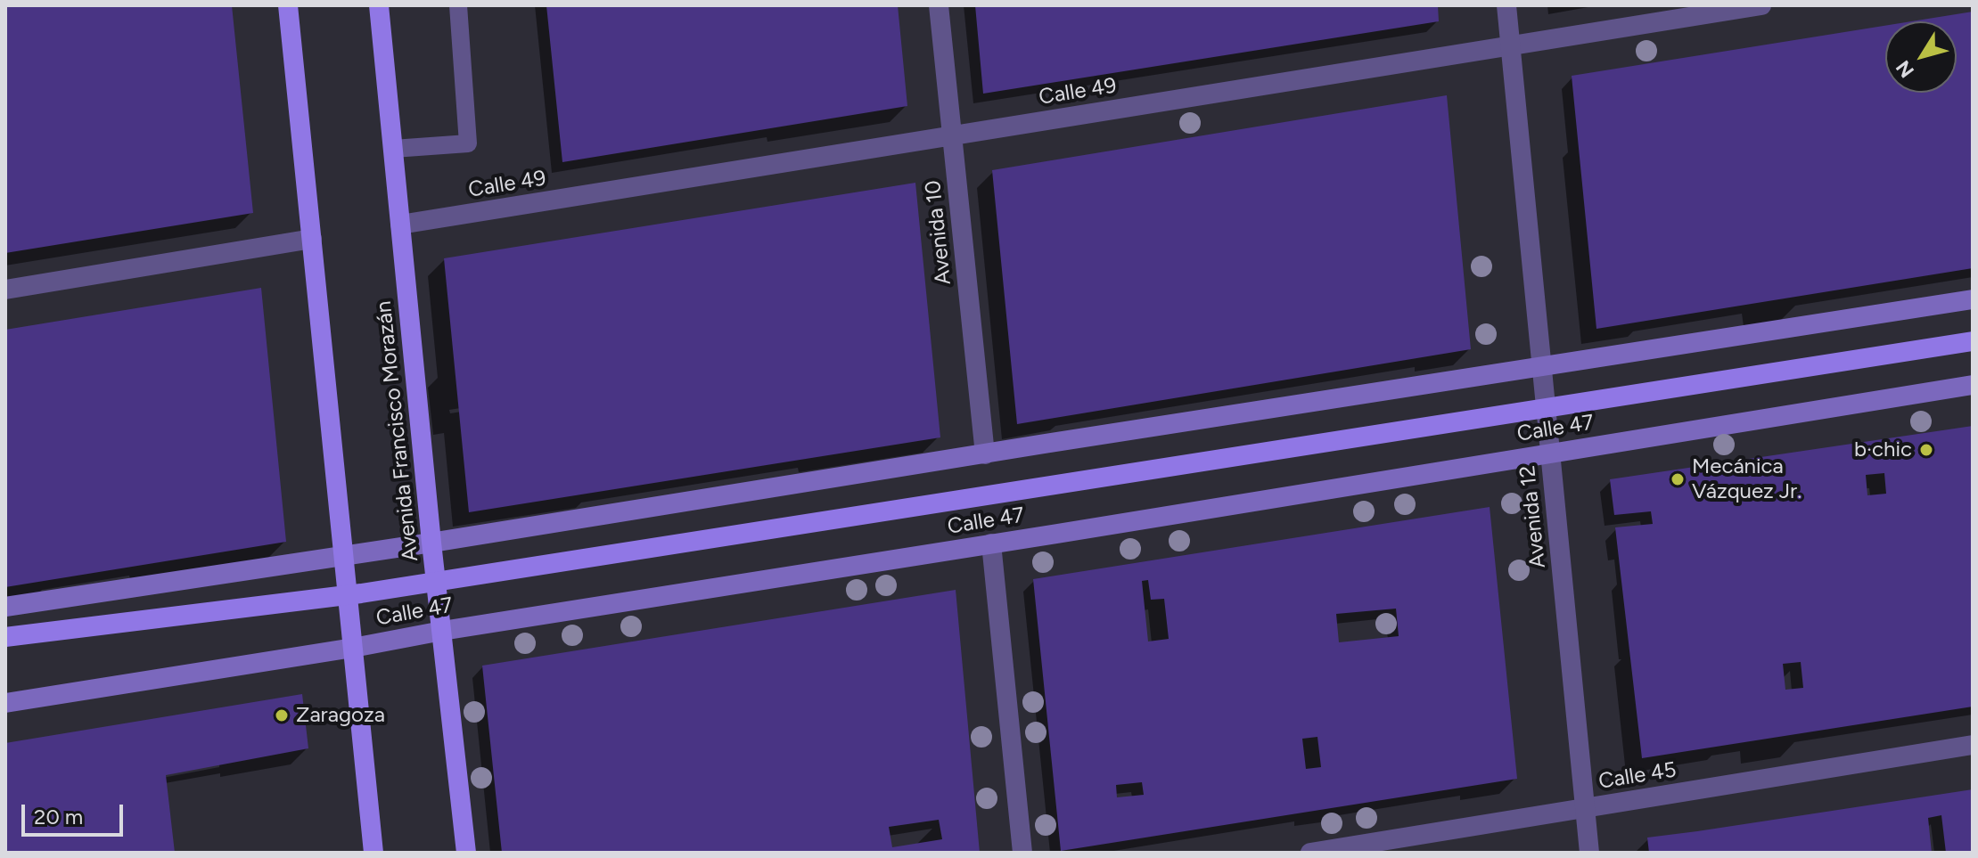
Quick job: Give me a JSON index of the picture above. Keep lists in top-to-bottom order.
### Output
{
  "streets": {
    "main road": ["Calle 47", "Avenida Francisco Morazán"],
    "street": [
      "Calle 49",
      "Avenida 10",
      "Avenida 12",
      "Calle 45"
    ]
  },
  "crossings": [
    ["Calle 49", "Avenida 10"],
    ["Calle 49", "Avenida Francisco Morazán"],
    ["Calle 49", "Avenida 12"],
    ["Calle 47", "Avenida Francisco Morazán"],
    ["Calle 47", "Avenida 12"],
    ["Avenida 12", "Calle 45"]
  ],
  "places": ["b·chic", "Mecánica Vázquez Jr.", "Zaragoza"],
  "scale_bar": "20 m",
  "north": "bottom left"
}
